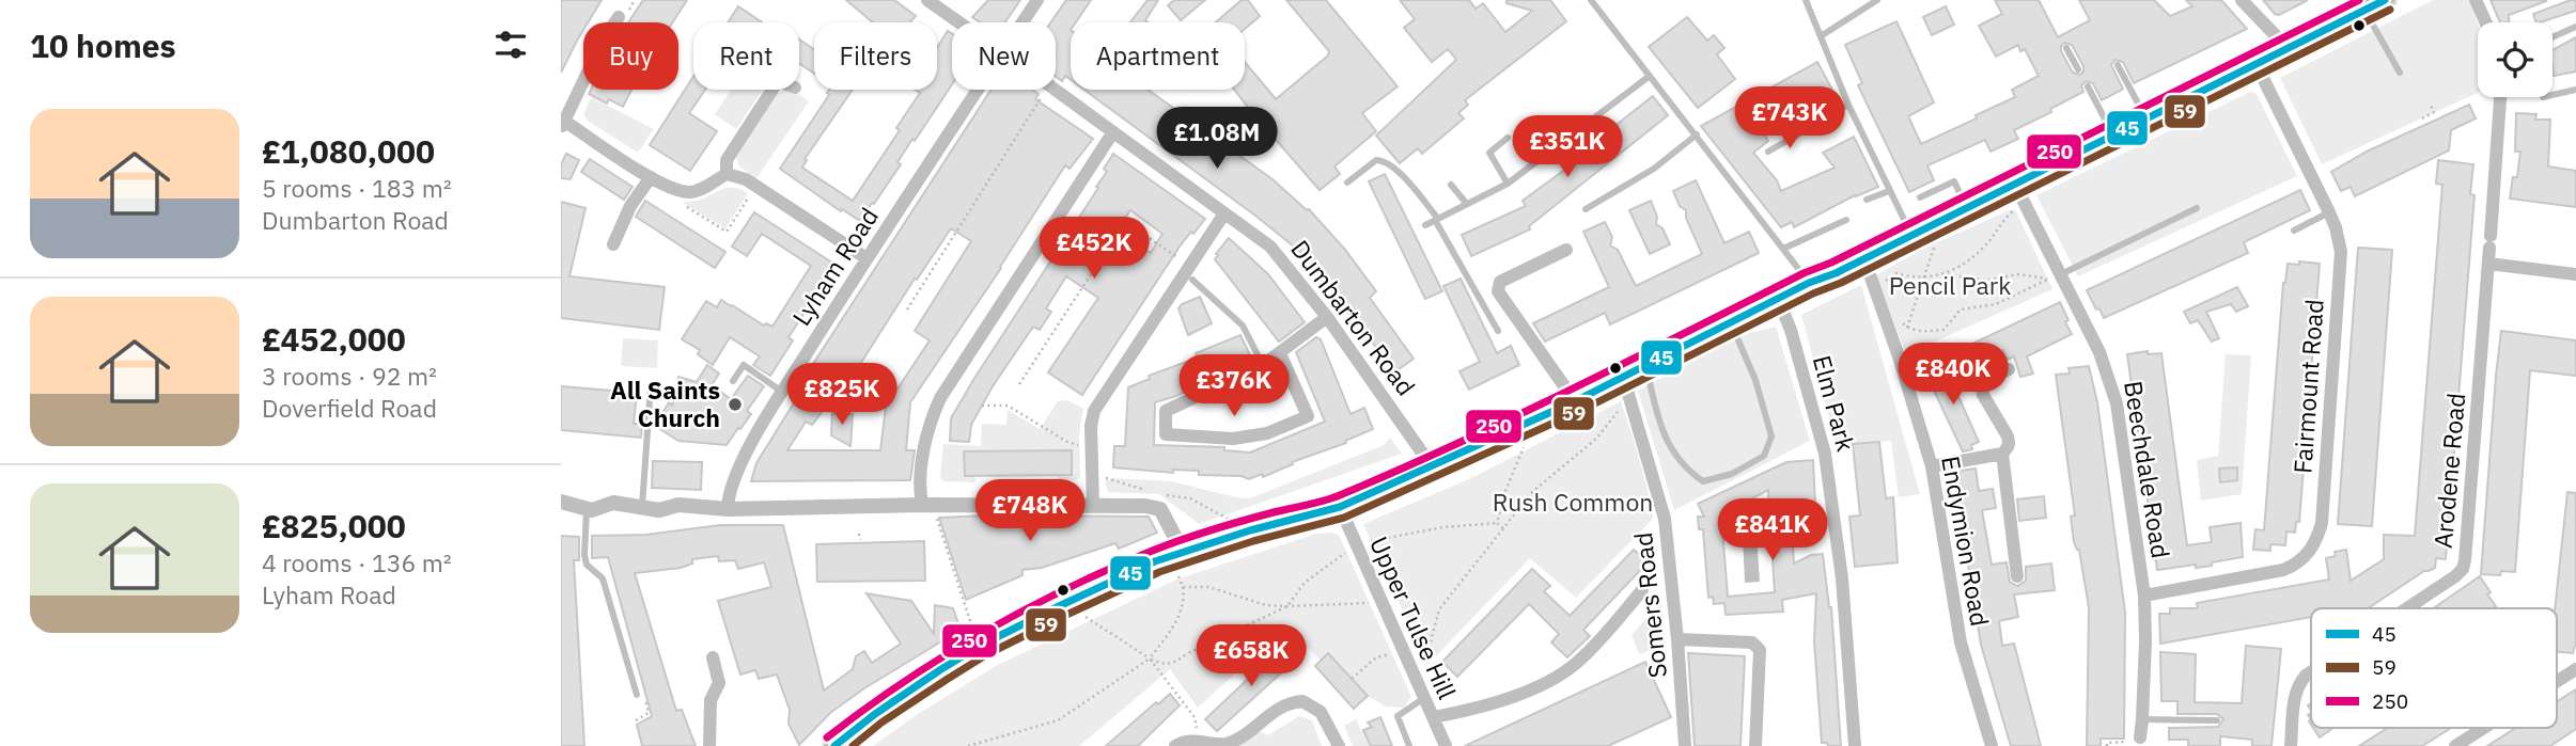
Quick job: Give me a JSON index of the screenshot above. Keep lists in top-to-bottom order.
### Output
{
  "streets": {
    "street": [
      "Lyham Road",
      "Dumbarton Road",
      "Fairmount Road",
      "Elm Park",
      "Beechdale Road",
      "Arodene Road",
      "Endymion Road",
      "Somers Road",
      "Upper Tulse Hill"
    ]
  },
  "crossings": [
    ["Fairmount Road", "Beechdale Road"]
  ],
  "parks": ["Pencil Park", "Rush Common"],
  "places": ["All Saints Church"],
  "lines": ["transit line 45", "transit line 250", "transit line 59"],
  "legend": ["45", "59", "250"],
  "page": {
    "heading": "10 homes",
    "chip": [
      "Buy",
      "Rent",
      "Filters",
      "New",
      "Apartment"
    ],
    "price": [
      "£743K",
      "£1.08M",
      "£351K",
      "£452K",
      "£840K",
      "£376K",
      "£825K",
      "£748K",
      "£841K",
      "£658K"
    ],
    "list": [
      {
        "name": "£1,080,000",
        "note": "5 rooms · 183 m² · Dumbarton Road"
      },
      {
        "name": "£452,000",
        "note": "3 rooms · 92 m² · Doverfield Road"
      },
      {
        "name": "£825,000",
        "note": "4 rooms · 136 m² · Lyham Road"
      }
    ]
  }
}
